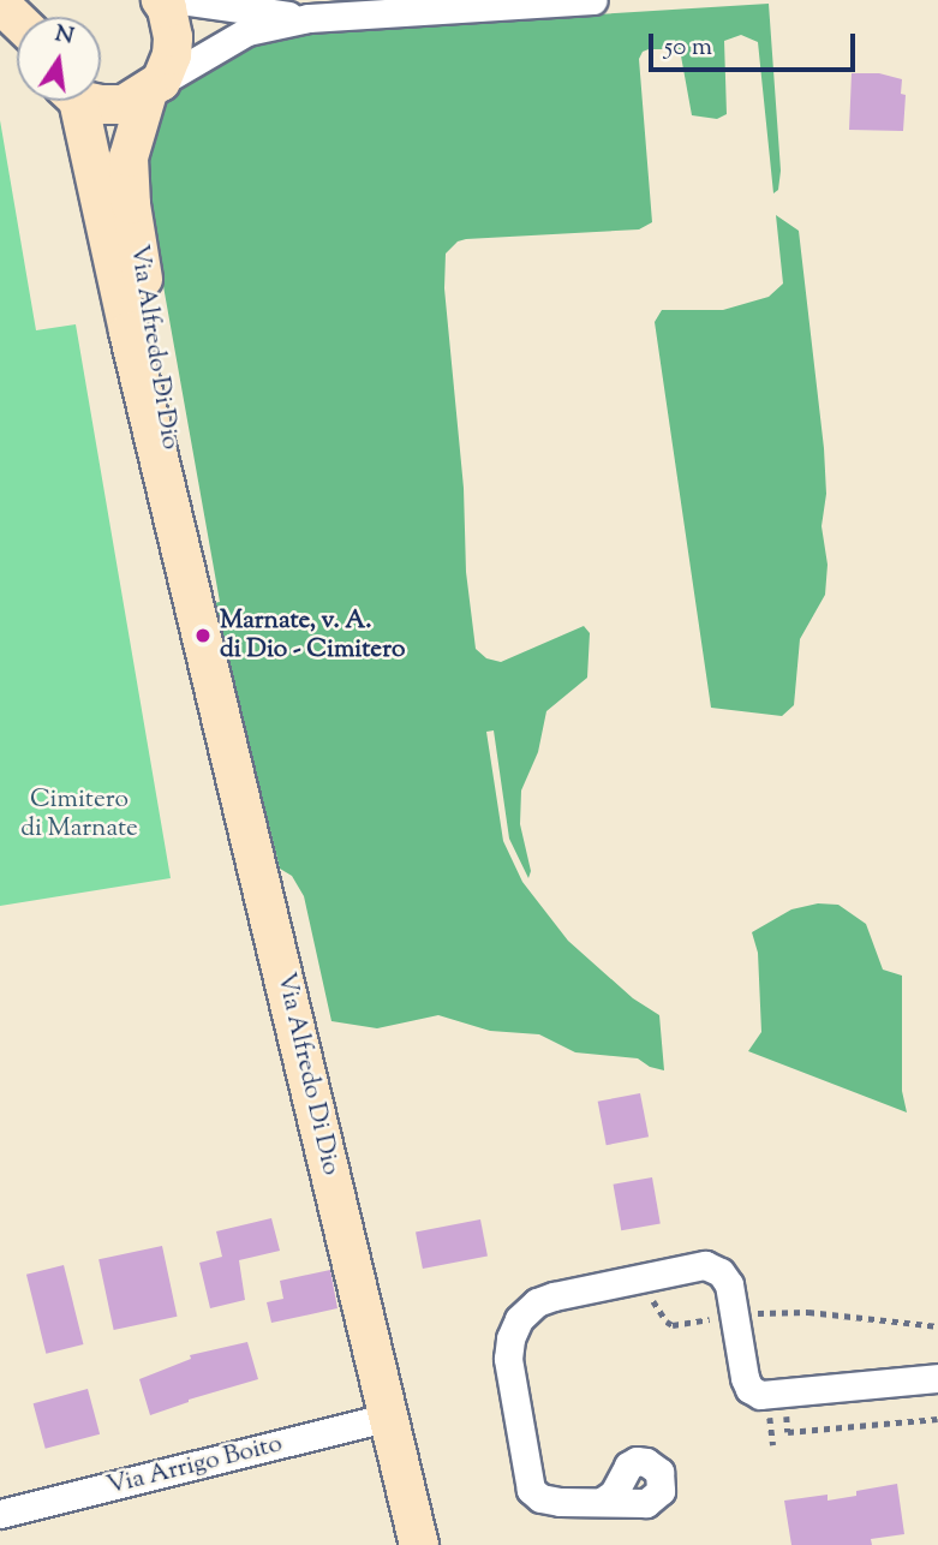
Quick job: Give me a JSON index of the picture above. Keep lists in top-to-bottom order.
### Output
{
  "streets": {
    "main road": ["Via Alfredo Di Dio"],
    "street": ["Via Arrigo Boito"]
  },
  "crossings": [
    ["Via Alfredo Di Dio", "Via Arrigo Boito"]
  ],
  "parks": ["Cimitero di Marnate"],
  "places": ["Marnate, v. A. di Dio - Cimitero"],
  "scale_bar": "50 m",
  "north": "top"
}
